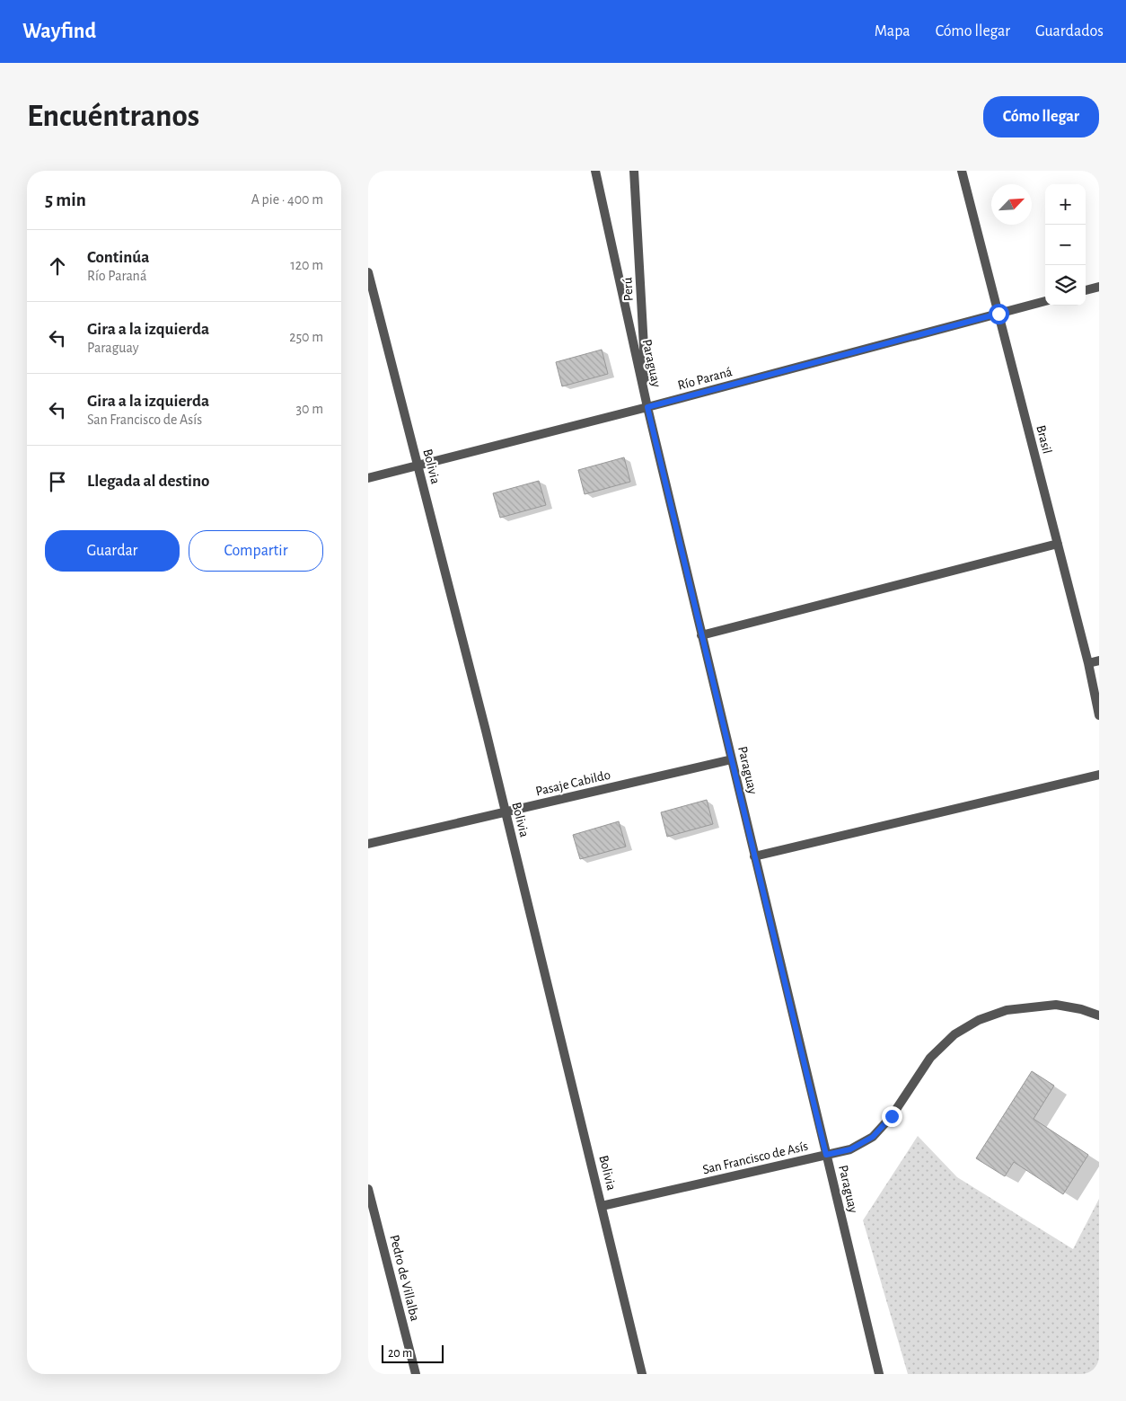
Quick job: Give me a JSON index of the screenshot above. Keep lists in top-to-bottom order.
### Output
{
  "streets": {
    "street": [
      "Perú",
      "Paraguay",
      "Río Paraná",
      "Brasil",
      "Bolivia",
      "Pasaje Cabildo",
      "San Francisco de Asís",
      "Pedro de Villalba"
    ]
  },
  "crossings": [
    ["Perú", "Paraguay"],
    ["Perú", "Río Paraná"],
    ["Paraguay", "Río Paraná"],
    ["Paraguay", "Pasaje Cabildo"],
    ["Paraguay", "San Francisco de Asís"],
    ["Río Paraná", "Brasil"],
    ["Río Paraná", "Bolivia"],
    ["Bolivia", "Pasaje Cabildo"],
    ["Bolivia", "San Francisco de Asís"]
  ],
  "scale_bar": "20 m",
  "north": "top right",
  "page": {
    "header": "Wayfind",
    "nav": ["Mapa", "Cómo llegar", "Guardados"],
    "buttons": [
      "Cómo llegar",
      ["Guardar", "Compartir"]
    ],
    "title": "Encuéntranos",
    "heading": ["5 min", "A pie · 400 m"],
    "map_buttons": ["+", "−"],
    "list": [
      ["Continúa", "Río Paraná", "120 m"],
      ["Gira a la izquierda", "Paraguay", "250 m"],
      ["Gira a la izquierda", "San Francisco de Asís", "30 m"],
      "Llegada al destino"
    ],
    "scale": "20 m"
  }
}
